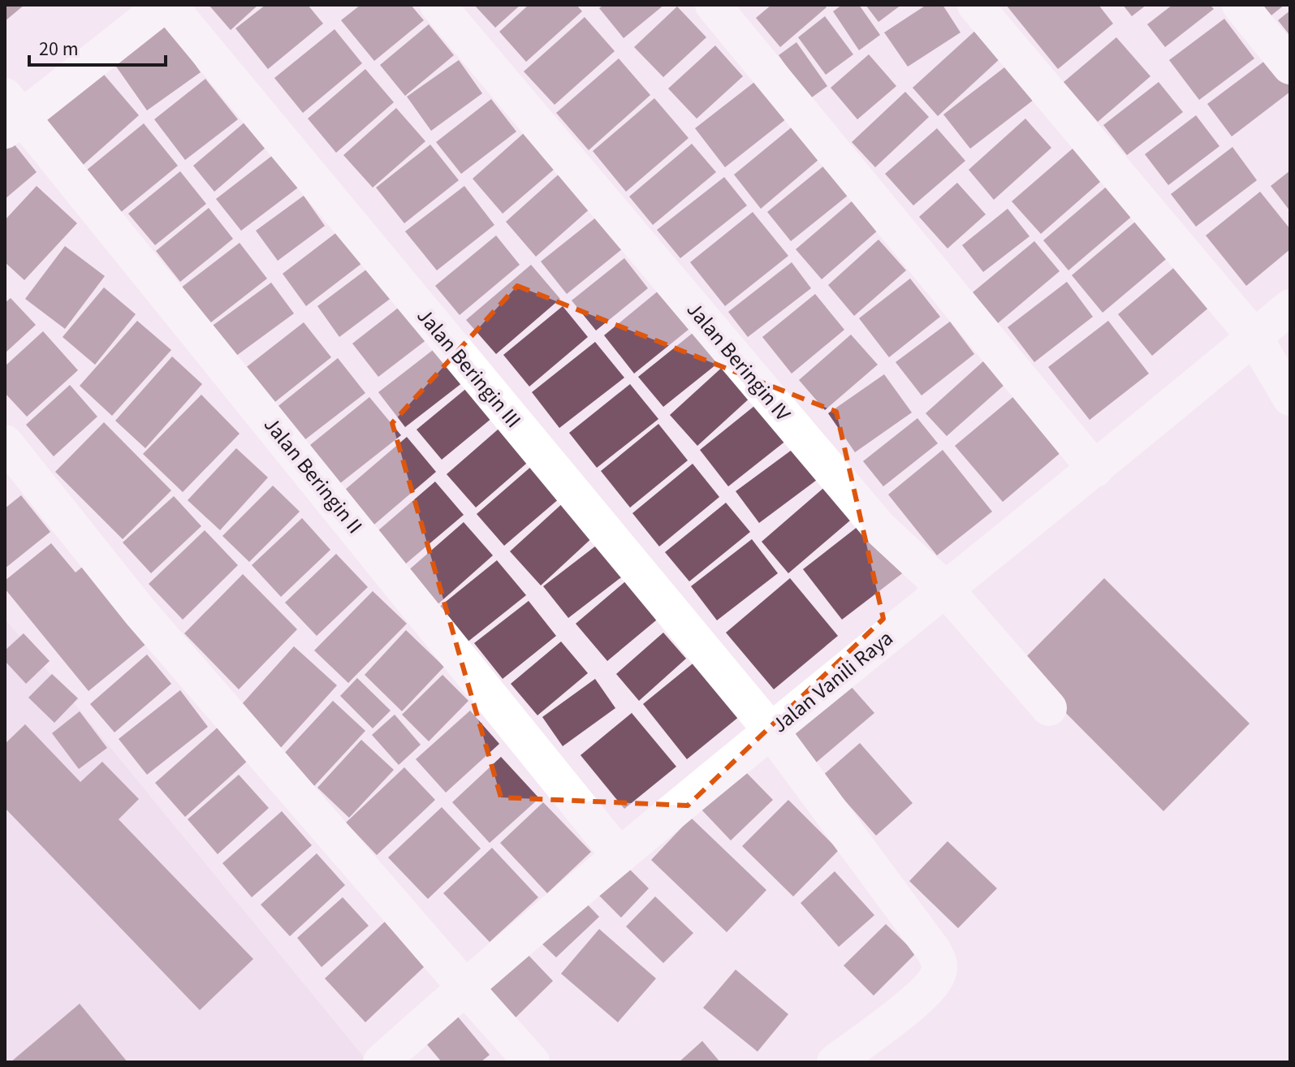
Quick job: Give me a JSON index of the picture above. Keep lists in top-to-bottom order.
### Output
{
  "streets": {
    "street": [
      "Jalan Beringin IV",
      "Jalan Beringin III",
      "Jalan Beringin II",
      "Jalan Vanili Raya"
    ]
  },
  "crossings": [
    ["Jalan Beringin IV", "Jalan Vanili Raya"],
    ["Jalan Beringin III", "Jalan Vanili Raya"],
    ["Jalan Beringin II", "Jalan Vanili Raya"]
  ],
  "scale_bar": "20 m"
}
